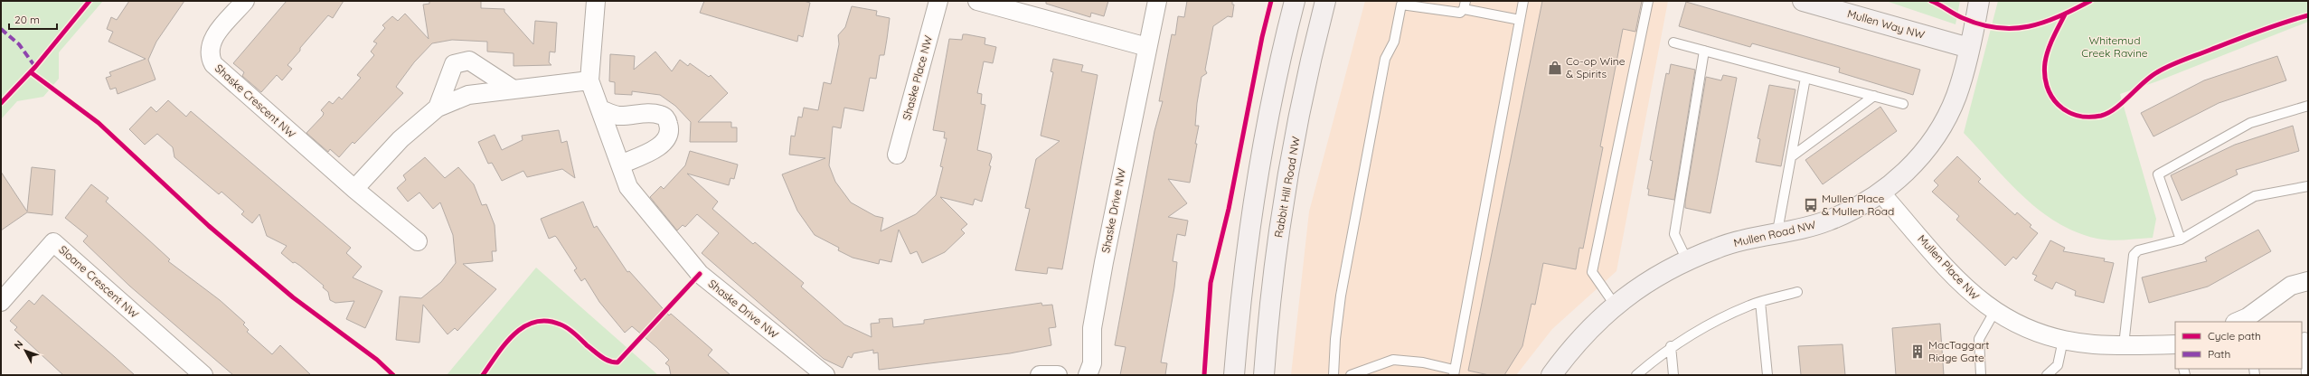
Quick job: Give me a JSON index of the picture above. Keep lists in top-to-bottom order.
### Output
{
  "streets": {
    "street": [
      "Mullen Way NW",
      "Shaske Place NW",
      "Shaske Crescent NW",
      "Rabbit Hill Road NW",
      "Shaske Drive NW",
      "Mullen Road NW",
      "Mullen Place NW",
      "Sloane Crescent NW"
    ]
  },
  "crossings": [
    ["Mullen Way NW", "Mullen Road NW"],
    ["Mullen Road NW", "Mullen Place NW"]
  ],
  "parks": ["Whitemud Creek Ravine"],
  "places": {
    "shop": ["Co-op Wine & Spirits"],
    "bus stop": ["Mullen Place & Mullen Road"],
    "building": ["MacTaggart Ridge Gate"]
  },
  "legend": ["Cycle path", "Path"],
  "scale_bar": "20 m",
  "north": "top left"
}
